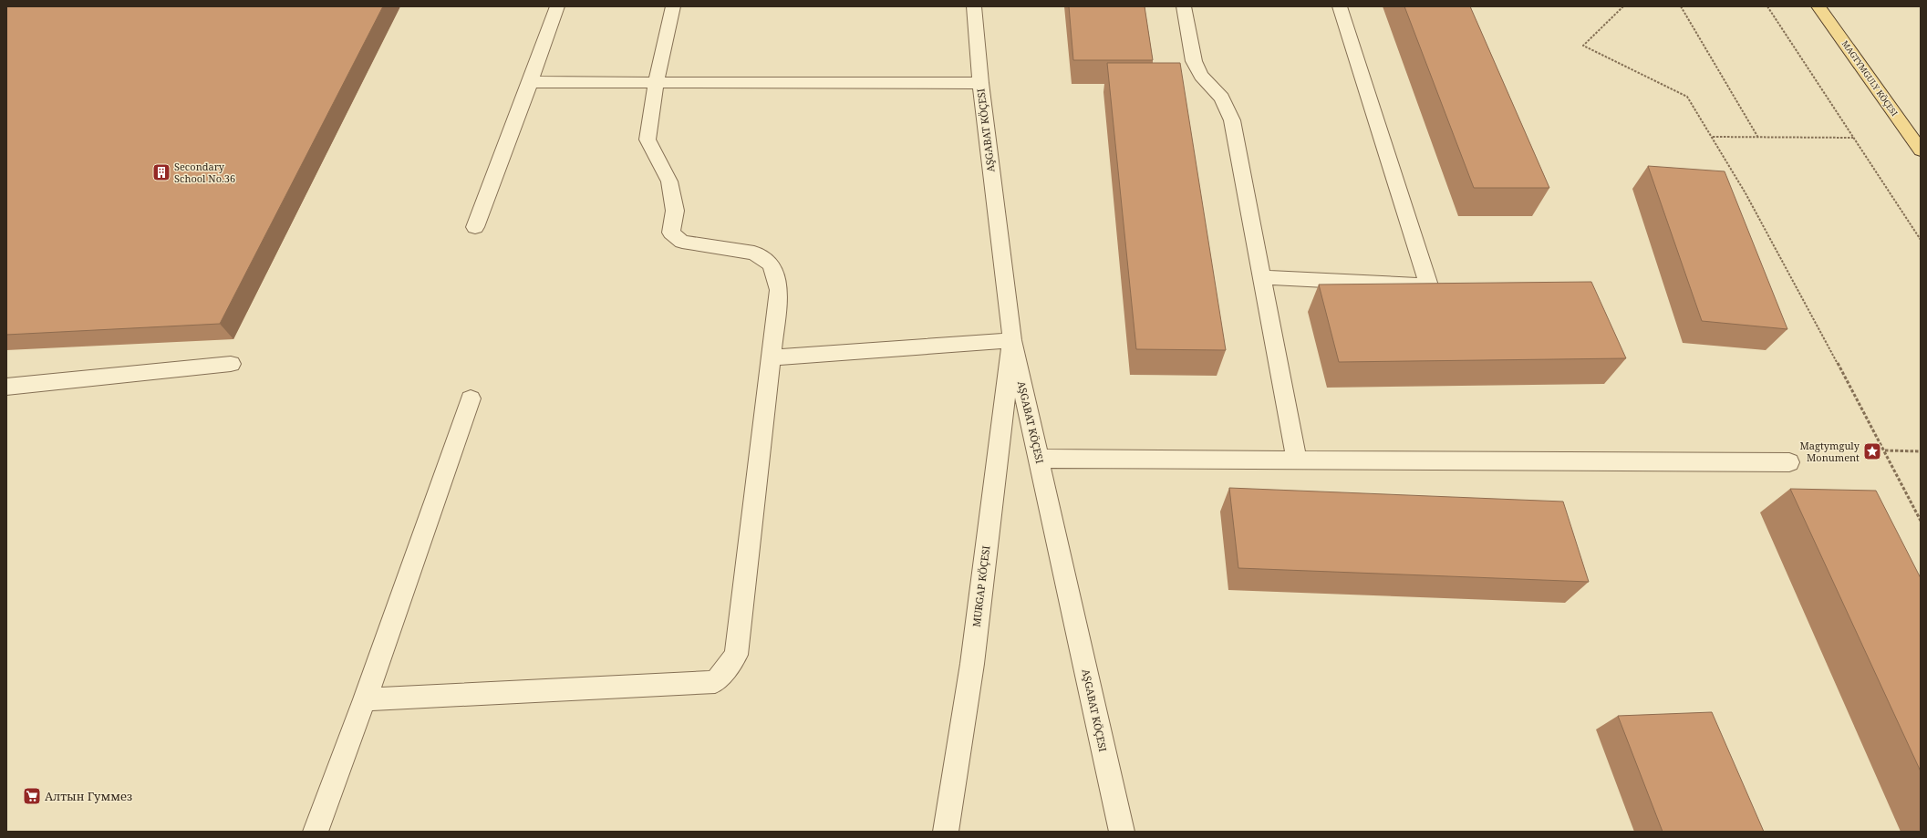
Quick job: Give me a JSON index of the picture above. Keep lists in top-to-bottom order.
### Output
{
  "streets": {
    "main road": ["MAGTYMGULY KÖÇESI"],
    "street": ["AŞGABAT KÖÇESI", "MURGAP KÖÇESI"]
  },
  "crossings": [
    ["AŞGABAT KÖÇESI", "MURGAP KÖÇESI"]
  ],
  "places": {
    "building": ["Secondary School No.36"],
    "place": ["Magtymguly Monument"],
    "supermarket": ["Алтын Гуммез"]
  }
}
